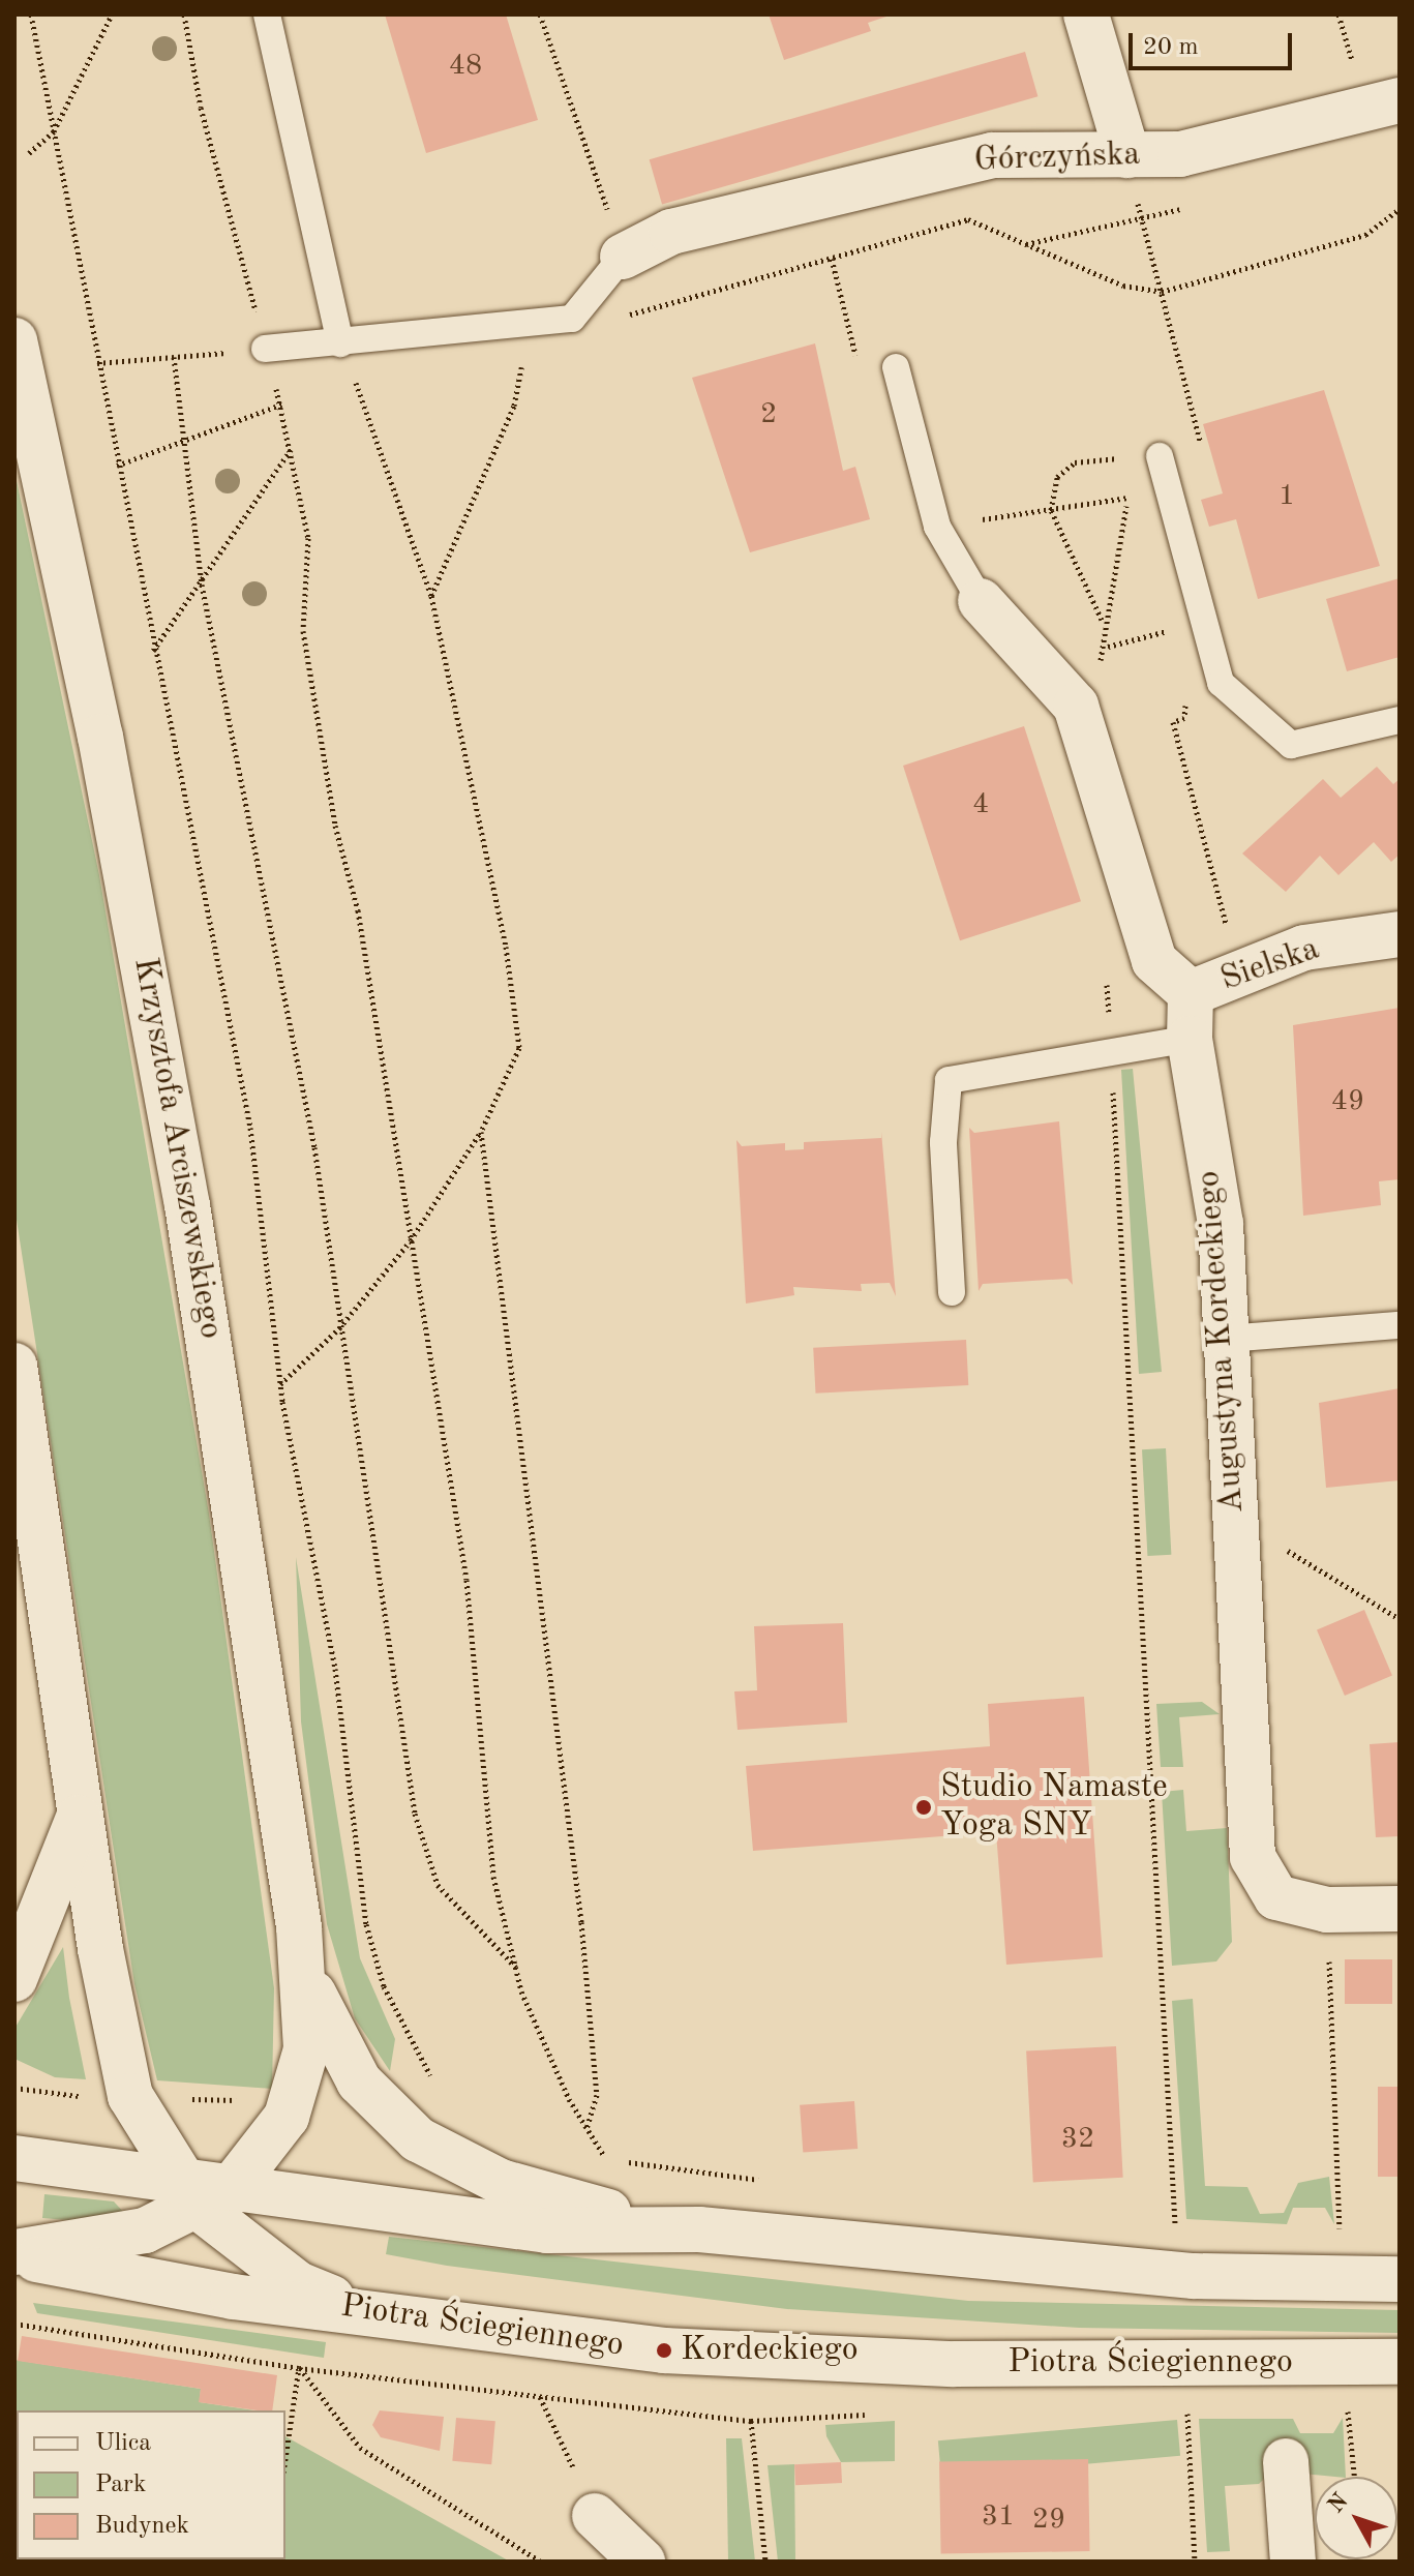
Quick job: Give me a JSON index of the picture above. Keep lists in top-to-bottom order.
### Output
{
  "streets": {
    "main road": [
      "Górczyńska",
      "Sielska",
      "Krzysztofa Arciszewskiego",
      "Augustyna Kordeckiego",
      "Piotra Ściegiennego"
    ]
  },
  "crossings": [
    ["Sielska", "Augustyna Kordeckiego"],
    ["Krzysztofa Arciszewskiego", "Piotra Ściegiennego"]
  ],
  "places": ["Studio Namaste Yoga SNY", "Kordeckiego"],
  "house_numbers": [
    "48",
    "2",
    "1",
    "4",
    "49",
    "32",
    "31",
    "29"
  ],
  "legend": ["Ulica", "Park", "Budynek"],
  "scale_bar": "20 m",
  "north": "top left"
}
